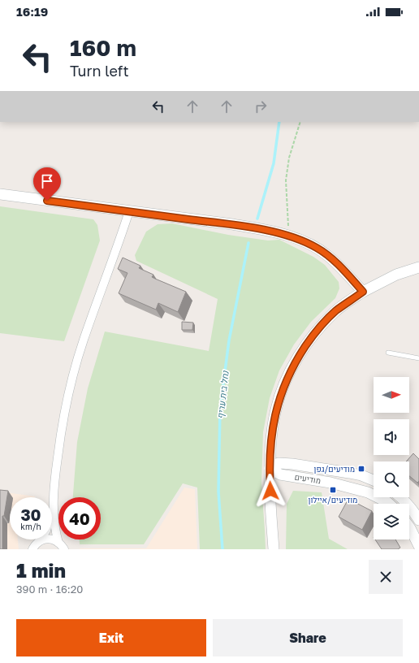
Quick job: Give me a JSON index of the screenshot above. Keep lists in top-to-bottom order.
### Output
{
  "streets": {
    "street": ["מודיעים"]
  },
  "water": ["נחל בית עריף"],
  "places": {
    "transit": ["מודיעים/גפן", "מודיעים/איילון"]
  },
  "north": "right",
  "page": {
    "status": "16:19",
    "turn": ["160 m", "Turn left"],
    "speed": "30 km/h",
    "limit": "40",
    "heading": ["1 min", "390 m · 16:20"],
    "buttons": ["Exit", "Share"]
  }
}
